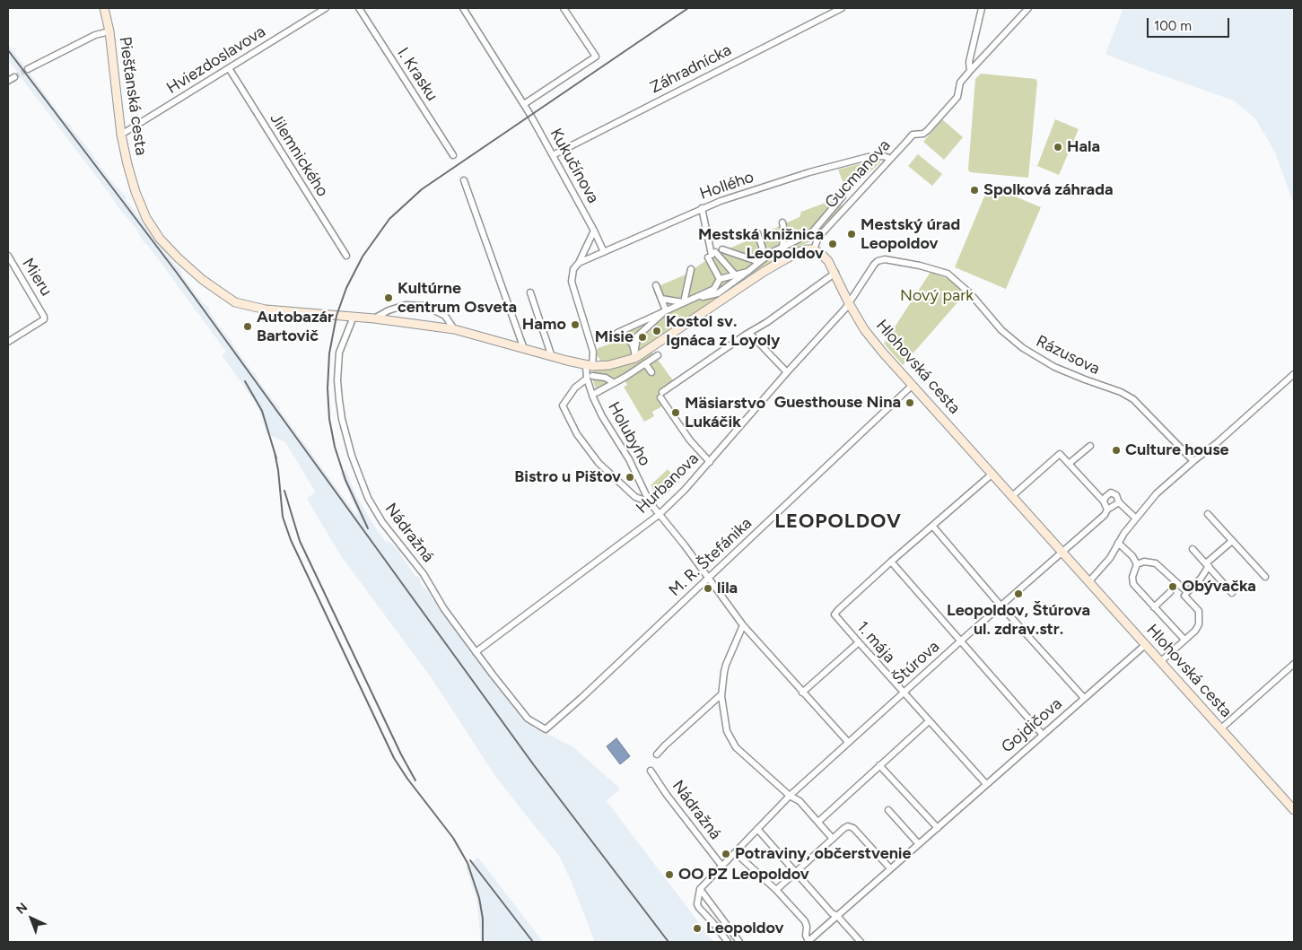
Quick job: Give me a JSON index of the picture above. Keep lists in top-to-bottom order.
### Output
{
  "streets": {
    "street": [
      "Hviezdoslavova",
      "Záhradnícka",
      "I. Krasku",
      "Piešťanská cesta",
      "Jilemnického",
      "Kukučínova",
      "Gucmanova",
      "Hollého",
      "Mieru",
      "Rázusova",
      "Hlohovská cesta",
      "Holubyho",
      "Hurbanova",
      "Nádražná",
      "M. R. Štefánika",
      "1. mája",
      "Štúrova",
      "Gojdičova"
    ]
  },
  "crossings": [
    ["Hviezdoslavova", "Piešťanská cesta"],
    ["Hviezdoslavova", "Jilemnického"],
    ["Záhradnícka", "Kukučínova"],
    ["Piešťanská cesta", "Gucmanova"],
    ["Piešťanská cesta", "Hlohovská cesta"],
    ["Piešťanská cesta", "Holubyho"],
    ["Piešťanská cesta", "Nádražná"],
    ["Kukučínova", "Hollého"],
    ["Gucmanova", "Hollého"],
    ["Gucmanova", "Hlohovská cesta"],
    ["Hollého", "Holubyho"],
    ["Rázusova", "Hlohovská cesta"],
    ["Rázusova", "Hurbanova"],
    ["Hlohovská cesta", "Hurbanova"],
    ["Hlohovská cesta", "M. R. Štefánika"],
    ["Hlohovská cesta", "1. mája"],
    ["Hlohovská cesta", "Štúrova"],
    ["Hlohovská cesta", "Gojdičova"],
    ["Holubyho", "Hurbanova"],
    ["Holubyho", "M. R. Štefánika"],
    ["Holubyho", "Štúrova"],
    ["Hurbanova", "Nádražná"],
    ["Nádražná", "M. R. Štefánika"],
    ["Nádražná", "Štúrova"],
    ["1. mája", "Štúrova"],
    ["1. mája", "Gojdičova"]
  ],
  "districts": ["LEOPOLDOV"],
  "parks": ["Nový park"],
  "places": [
    "Hala",
    "Spolková záhrada",
    "Mestský úrad Leopoldov",
    "Mestská knižnica Leopoldov",
    "Kultúrne centrum Osveta",
    "Hamo",
    "Autobazár Bartovič",
    "Kostol sv. Ignáca z Loyoly",
    "Misie",
    "Guesthouse Nina",
    "Mäsiarstvo Lukáčik",
    "Culture house",
    "Bistro u Pištov",
    "Obývačka",
    "lila",
    "Leopoldov, Štúrova ul. zdrav.str.",
    "Potraviny, občerstvenie",
    "OO PZ Leopoldov",
    "Leopoldov"
  ],
  "scale_bar": "100 m",
  "north": "top left"
}
